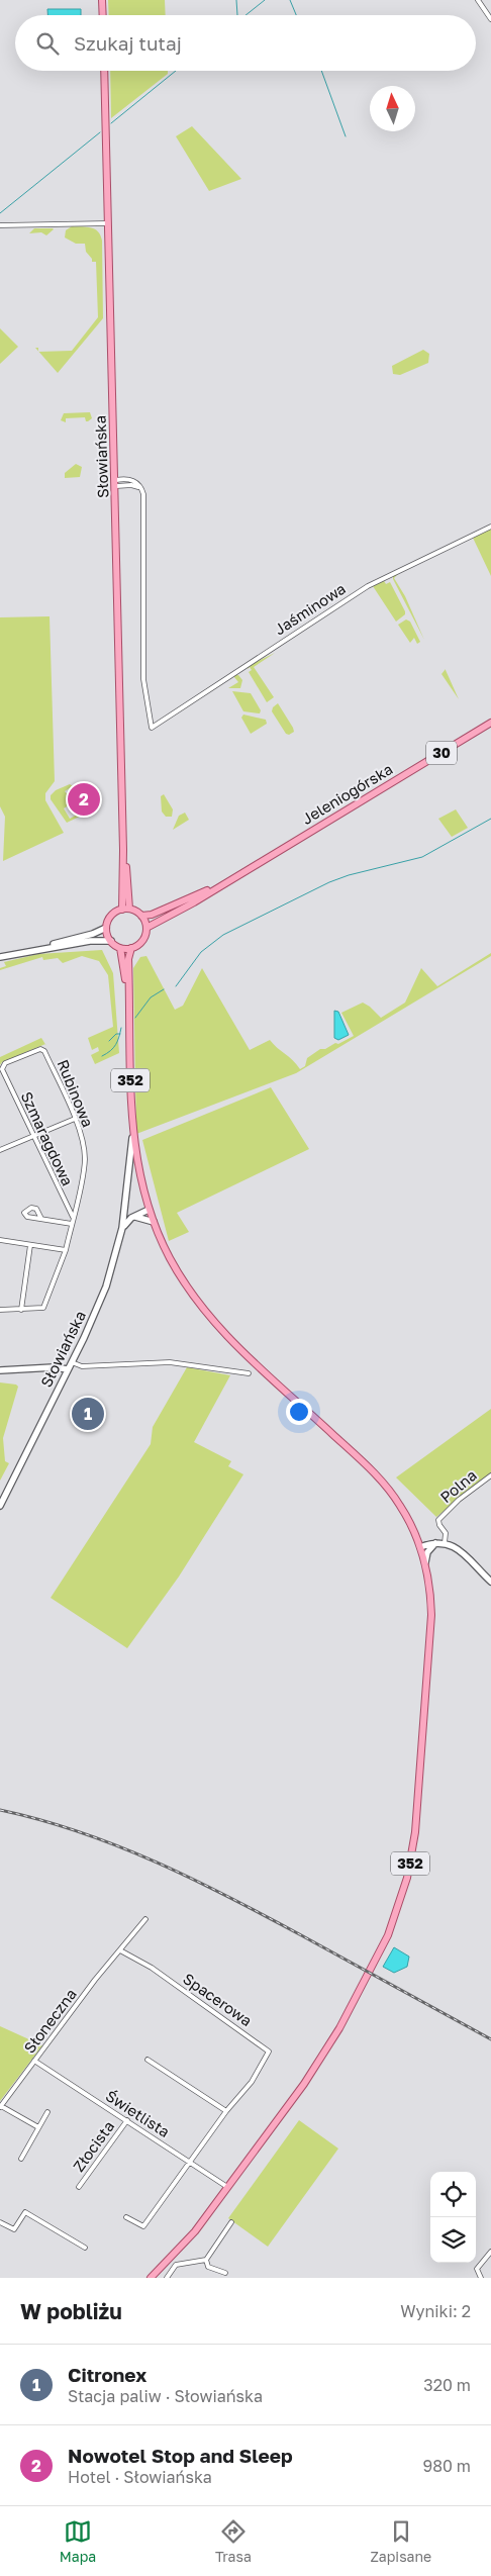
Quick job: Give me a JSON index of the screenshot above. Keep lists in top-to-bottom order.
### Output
{
  "streets": {
    "main road": [
      "Słowiańska",
      "30",
      "Jeleniogórska",
      "352"
    ],
    "street": [
      "Jaśminowa",
      "Rubinowa",
      "Szmaragdowa",
      "Polna",
      "Spacerowa",
      "Słoneczna",
      "Świetlista",
      "Złocista"
    ]
  },
  "crossings": [
    ["Słowiańska", "Jaśminowa"],
    ["Słowiańska", "30"],
    ["Słowiańska", "Jeleniogórska"],
    ["Słowiańska", "352"],
    ["30", "Jeleniogórska"],
    ["30", "352"],
    ["Jeleniogórska", "352"],
    ["352", "Świetlista"],
    ["Rubinowa", "Szmaragdowa"],
    ["Spacerowa", "Słoneczna"],
    ["Słoneczna", "Świetlista"],
    ["Świetlista", "Złocista"]
  ],
  "north": "top",
  "page": {
    "search": "Szukaj tutaj",
    "pins": ["2", "1"],
    "heading": ["W pobliżu", "Wyniki: 2"],
    "list": [
      {
        "mark": "1",
        "name": "Citronex",
        "note": "Stacja paliw · Słowiańska",
        "value": "320 m"
      },
      {
        "mark": "2",
        "name": "Nowotel Stop and Sleep",
        "note": "Hotel · Słowiańska",
        "value": "980 m"
      }
    ],
    "nav": ["Mapa", "Trasa", "Zapisane"]
  }
}
